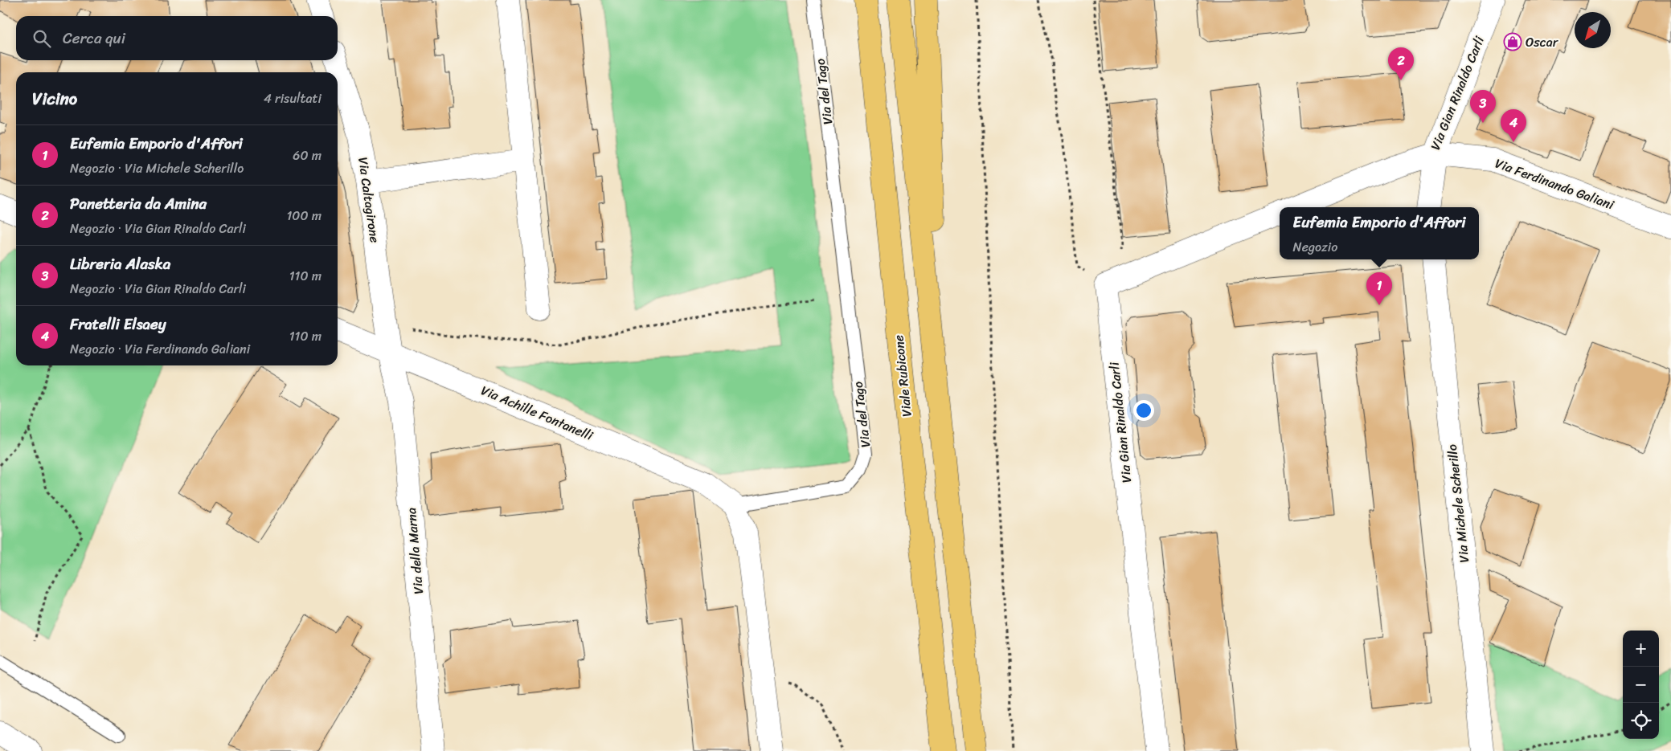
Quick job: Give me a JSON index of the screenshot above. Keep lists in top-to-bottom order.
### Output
{
  "streets": {
    "highway": ["Viale Rubicone"],
    "street": [
      "Via Gian Rinaldo Carli",
      "Via Ferdinando Galiani",
      "Via Caltagirone",
      "Via Achille Fontanelli",
      "Via Michele Scherillo",
      "Via della Marna"
    ],
    "lane": ["Via del Tago"]
  },
  "crossings": [
    ["Via del Tago", "Via Achille Fontanelli"],
    ["Via Gian Rinaldo Carli", "Via Ferdinando Galiani"],
    ["Via Caltagirone", "Via Achille Fontanelli"],
    ["Via Caltagirone", "Via della Marna"],
    ["Via Achille Fontanelli", "Via della Marna"]
  ],
  "places": {
    "shop": ["Oscar"]
  },
  "north": "bottom left",
  "page": {
    "search": "Cerca qui",
    "pins": [
      "2",
      "3",
      "4",
      "1"
    ],
    "heading": ["Vicino", "4 risultati"],
    "list": [
      {
        "mark": "1",
        "name": "Eufemia Emporio d'Affori",
        "note": "Negozio · Via Michele Scherillo",
        "value": "60 m"
      },
      {
        "mark": "2",
        "name": "Panetteria da Amina",
        "note": "Negozio · Via Gian Rinaldo Carli",
        "value": "100 m"
      },
      {
        "mark": "3",
        "name": "Libreria Alaska",
        "note": "Negozio · Via Gian Rinaldo Carli",
        "value": "110 m"
      },
      {
        "mark": "4",
        "name": "Fratelli Elsaey",
        "note": "Negozio · Via Ferdinando Galiani",
        "value": "110 m"
      }
    ],
    "popup": ["Eufemia Emporio d'Affori", "Negozio"],
    "map_buttons": ["+", "−"]
  }
}
